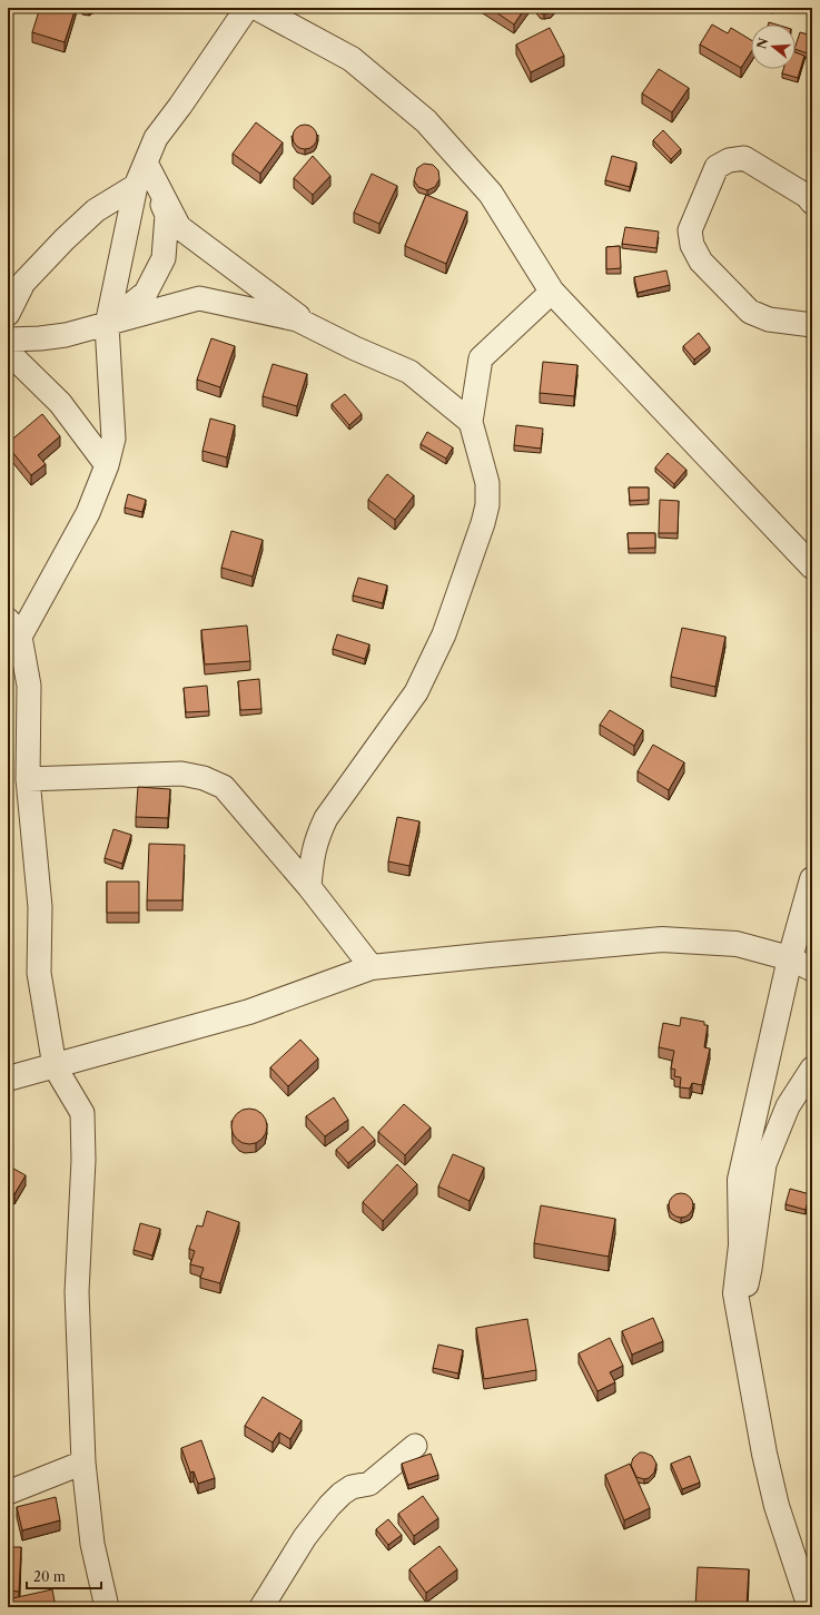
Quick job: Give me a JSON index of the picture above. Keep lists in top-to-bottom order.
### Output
{
  "scale_bar": "20 m",
  "north": "left"
}
